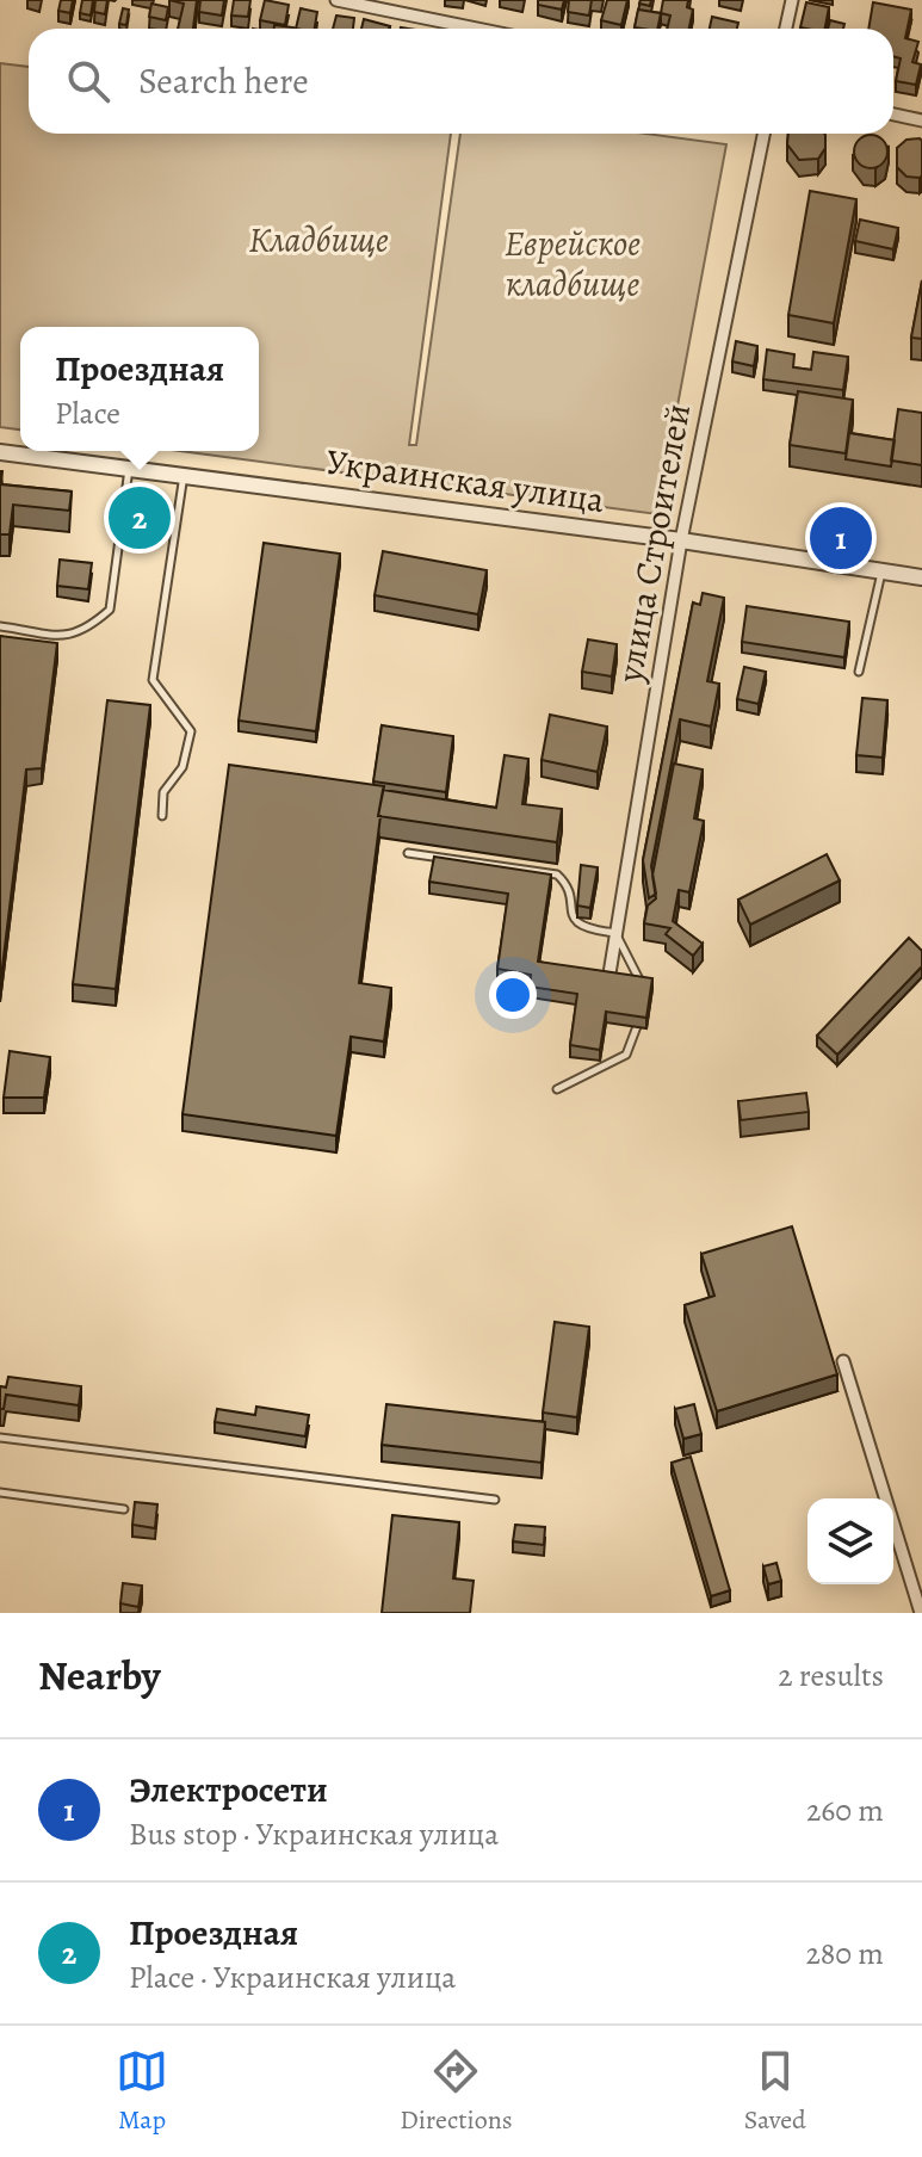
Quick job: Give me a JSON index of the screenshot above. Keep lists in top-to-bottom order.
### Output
{
  "streets": {
    "street": ["Украинская улица", "улица Строителей"]
  },
  "crossings": [
    ["Украинская улица", "улица Строителей"]
  ],
  "parks": ["Кладбище", "Еврейское кладбище"],
  "page": {
    "search": "Search here",
    "popup": ["Проездная", "Place"],
    "pins": ["2", "1"],
    "heading": ["Nearby", "2 results"],
    "list": [
      {
        "mark": "1",
        "name": "Электросети",
        "note": "Bus stop · Украинская улица",
        "value": "260 m"
      },
      {
        "mark": "2",
        "name": "Проездная",
        "note": "Place · Украинская улица",
        "value": "280 m"
      }
    ],
    "nav": ["Map", "Directions", "Saved"]
  }
}
